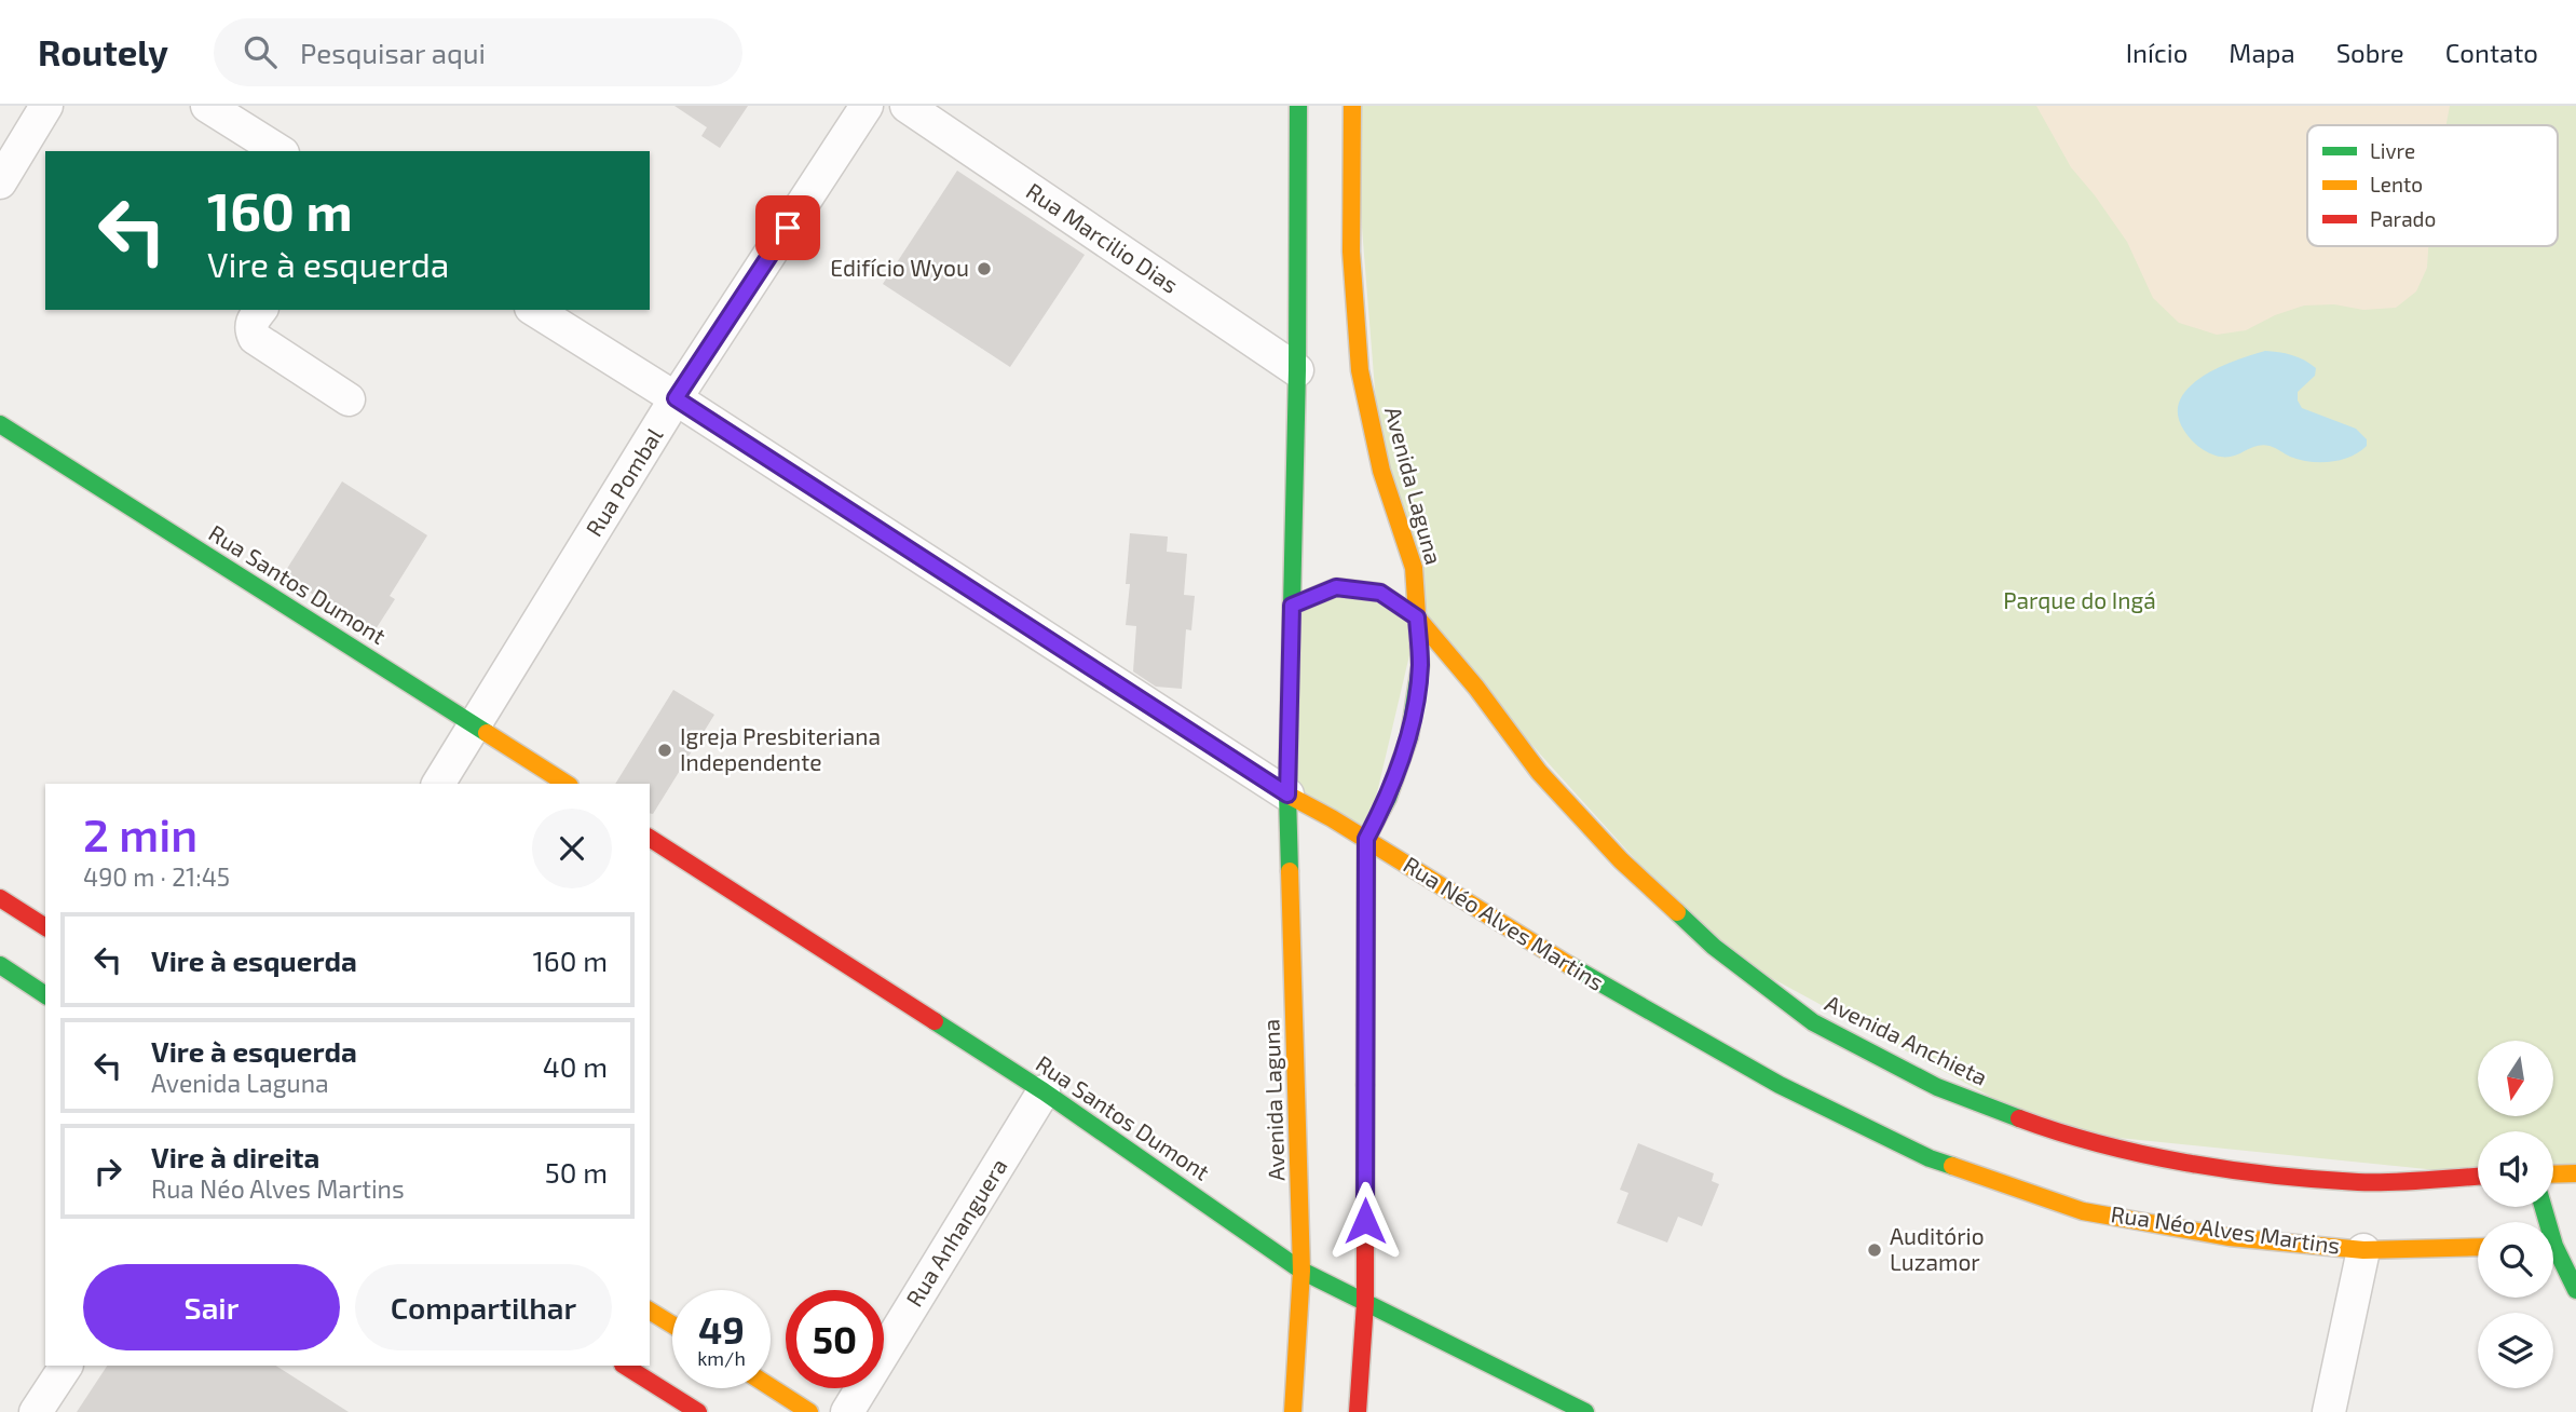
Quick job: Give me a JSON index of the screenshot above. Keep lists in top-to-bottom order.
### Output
{
  "streets": {
    "main road": [
      "Avenida Laguna",
      "Rua Santos Dumont",
      "Rua Néo Alves Martins",
      "Avenida Anchieta"
    ],
    "street": ["Rua Marcilio Dias", "Rua Pombal", "Rua Anhanguera"]
  },
  "crossings": [
    ["Rua Marcilio Dias", "Avenida Laguna"],
    ["Rua Pombal", "Rua Santos Dumont"],
    ["Rua Pombal", "Rua Néo Alves Martins"],
    ["Avenida Laguna", "Rua Santos Dumont"],
    ["Avenida Laguna", "Rua Néo Alves Martins"],
    ["Avenida Laguna", "Avenida Anchieta"],
    ["Rua Santos Dumont", "Rua Anhanguera"]
  ],
  "parks": ["Parque do Ingá"],
  "places": ["Edifício Wyou", "Igreja Presbiteriana Independente", "Auditório Luzamor"],
  "legend": ["Livre", "Lento", "Parado"],
  "north": "bottom",
  "page": {
    "header": "Routely",
    "search": "Pesquisar aqui",
    "nav": [
      "Início",
      "Mapa",
      "Sobre",
      "Contato"
    ],
    "turn": ["160 m", "Vire à esquerda"],
    "heading": ["2 min", "490 m · 21:45"],
    "list": [
      {
        "name": "Vire à esquerda",
        "value": "160 m"
      },
      {
        "name": "Vire à esquerda",
        "note": "Avenida Laguna",
        "value": "40 m"
      },
      {
        "name": "Vire à direita",
        "note": "Rua Néo Alves Martins",
        "value": "50 m"
      }
    ],
    "buttons": ["Sair", "Compartilhar"],
    "speed": "49 km/h",
    "limit": "50"
  }
}
